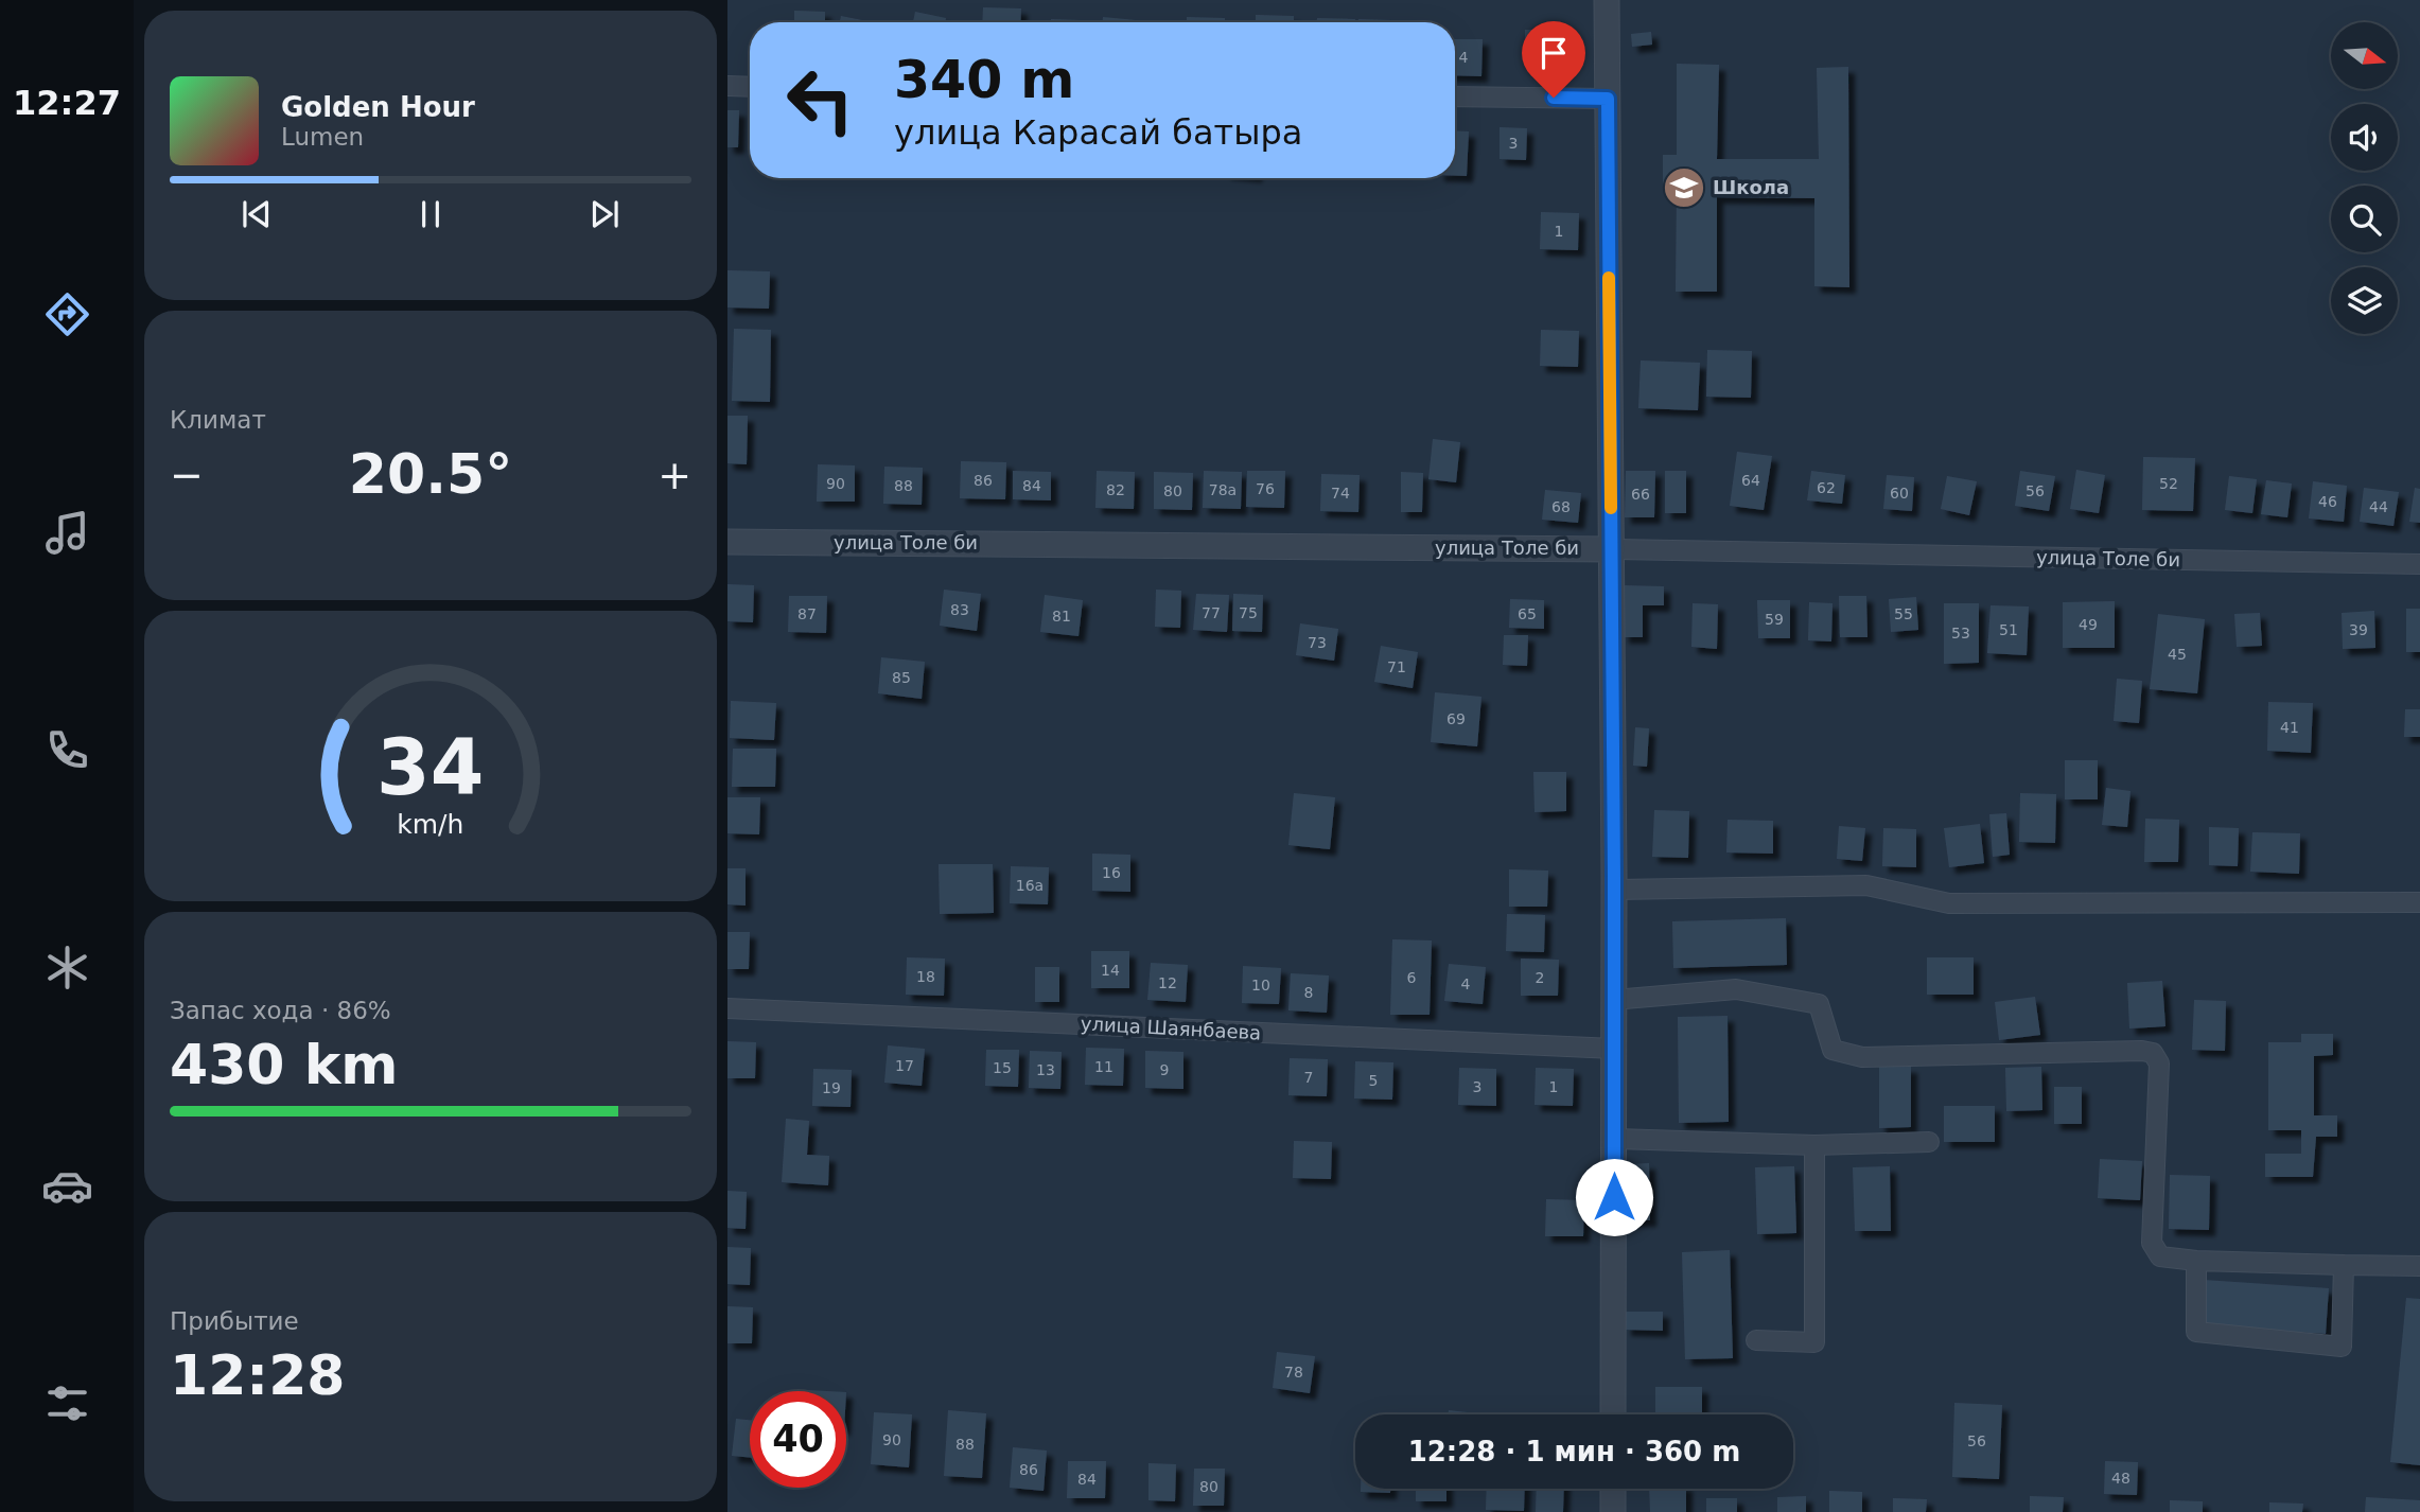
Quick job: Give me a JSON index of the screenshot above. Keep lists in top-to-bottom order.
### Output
{
  "streets": {
    "street": ["улица Толе би", "улица Шаянбаева"]
  },
  "places": {
    "school or university": ["Школа"]
  },
  "house_numbers": [
    "4",
    "3",
    "1",
    "86",
    "64",
    "90",
    "52",
    "88",
    "84",
    "62",
    "76",
    "82",
    "78а",
    "80",
    "56",
    "74",
    "60",
    "66",
    "46",
    "68",
    "44",
    "83",
    "77",
    "75",
    "87",
    "65",
    "55",
    "81",
    "59",
    "49",
    "51",
    "39",
    "53",
    "73",
    "45",
    "71",
    "85",
    "69",
    "41",
    "16",
    "16а",
    "14",
    "18",
    "6",
    "2",
    "12",
    "4",
    "10",
    "8",
    "17",
    "11",
    "15",
    "13",
    "9",
    "7",
    "5",
    "3",
    "1",
    "19",
    "78",
    "90",
    "56",
    "88",
    "86",
    "48",
    "84",
    "80"
  ],
  "north": "right",
  "page": {
    "tabs": "12:27",
    "turn": ["340 m", "улица Карасай батыра"],
    "song": ["Golden Hour", "Lumen"],
    "tile": [
      "Климат",
      ["Запас хода · 86%", "430 km"],
      ["Прибытие", "12:28"]
    ],
    "heat": ["−", "20.5°", "+"],
    "limit": "40",
    "trip": "12:28 · 1 мин · 360 m",
    "gauge": ["34", "km/h"]
  }
}
